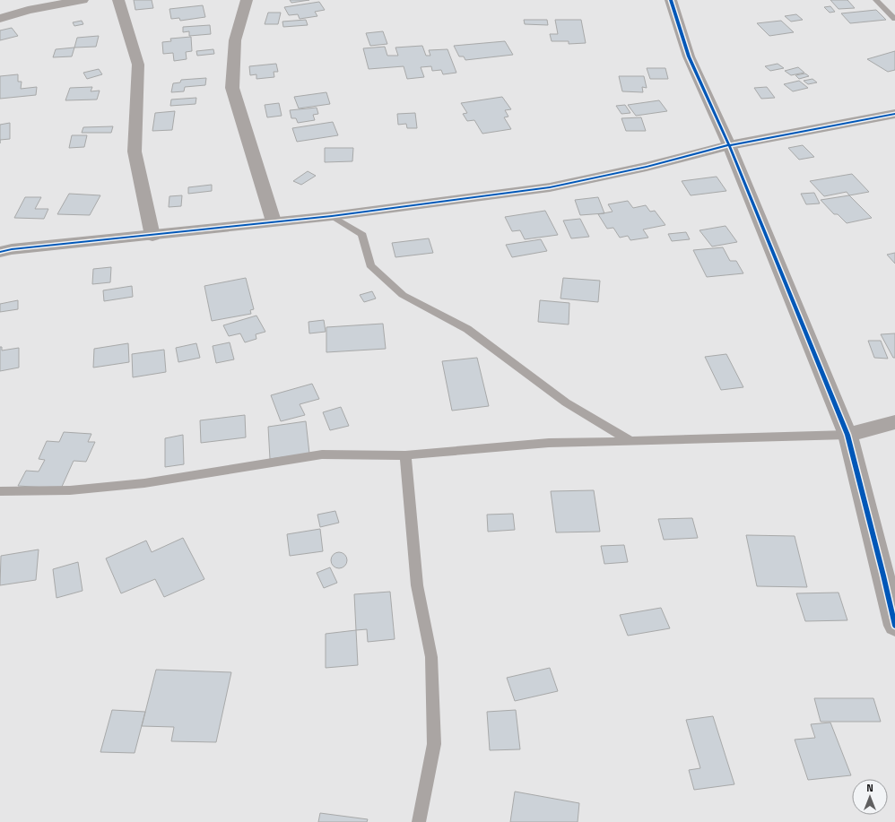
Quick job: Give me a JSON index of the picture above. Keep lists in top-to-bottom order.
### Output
{
  "north": "top"
}
